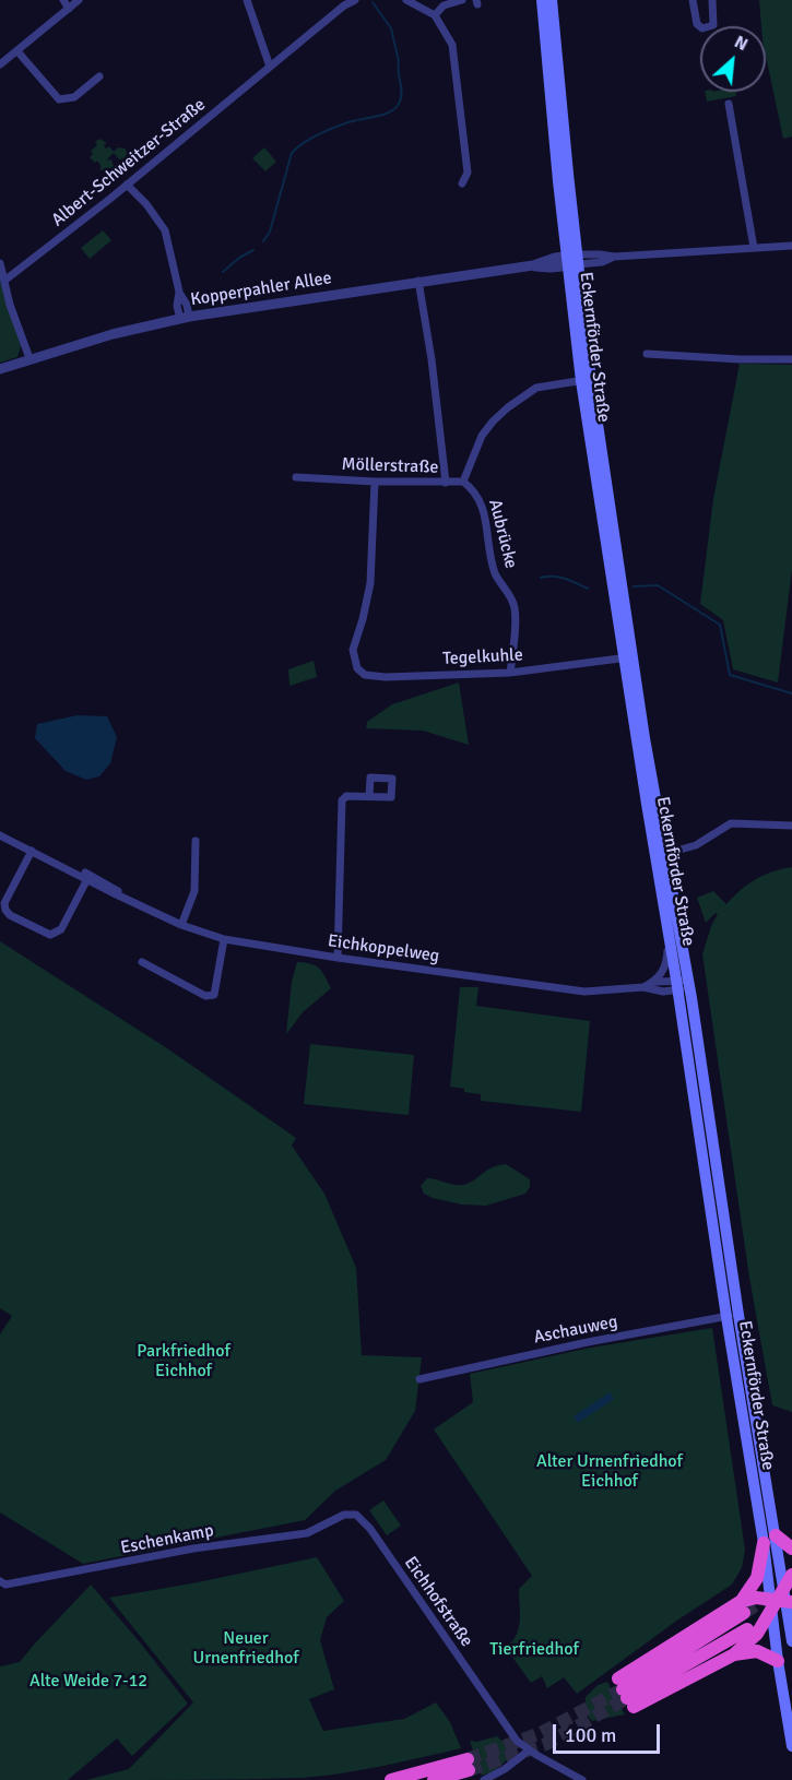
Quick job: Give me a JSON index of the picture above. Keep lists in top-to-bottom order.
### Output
{
  "streets": {
    "main road": ["Eckernförder Straße"],
    "street": [
      "Albert-Schweitzer-Straße",
      "Kopperpahler Allee",
      "Möllerstraße",
      "Aubrücke",
      "Tegelkuhle",
      "Eichkoppelweg",
      "Aschauweg",
      "Eschenkamp",
      "Eichhofstraße"
    ]
  },
  "crossings": [
    ["Kopperpahler Allee", "Eckernförder Straße"],
    ["Eckernförder Straße", "Möllerstraße"],
    ["Eckernförder Straße", "Tegelkuhle"],
    ["Eckernförder Straße", "Eichkoppelweg"],
    ["Eckernförder Straße", "Aschauweg"],
    ["Möllerstraße", "Aubrücke"],
    ["Möllerstraße", "Tegelkuhle"],
    ["Aubrücke", "Tegelkuhle"],
    ["Eschenkamp", "Eichhofstraße"]
  ],
  "parks": [
    "Parkfriedhof Eichhof",
    "Alter Urnenfriedhof Eichhof",
    "Neuer Urnenfriedhof",
    "Tierfriedhof",
    "Alte Weide 7-12"
  ],
  "scale_bar": "100 m",
  "north": "top right"
}
